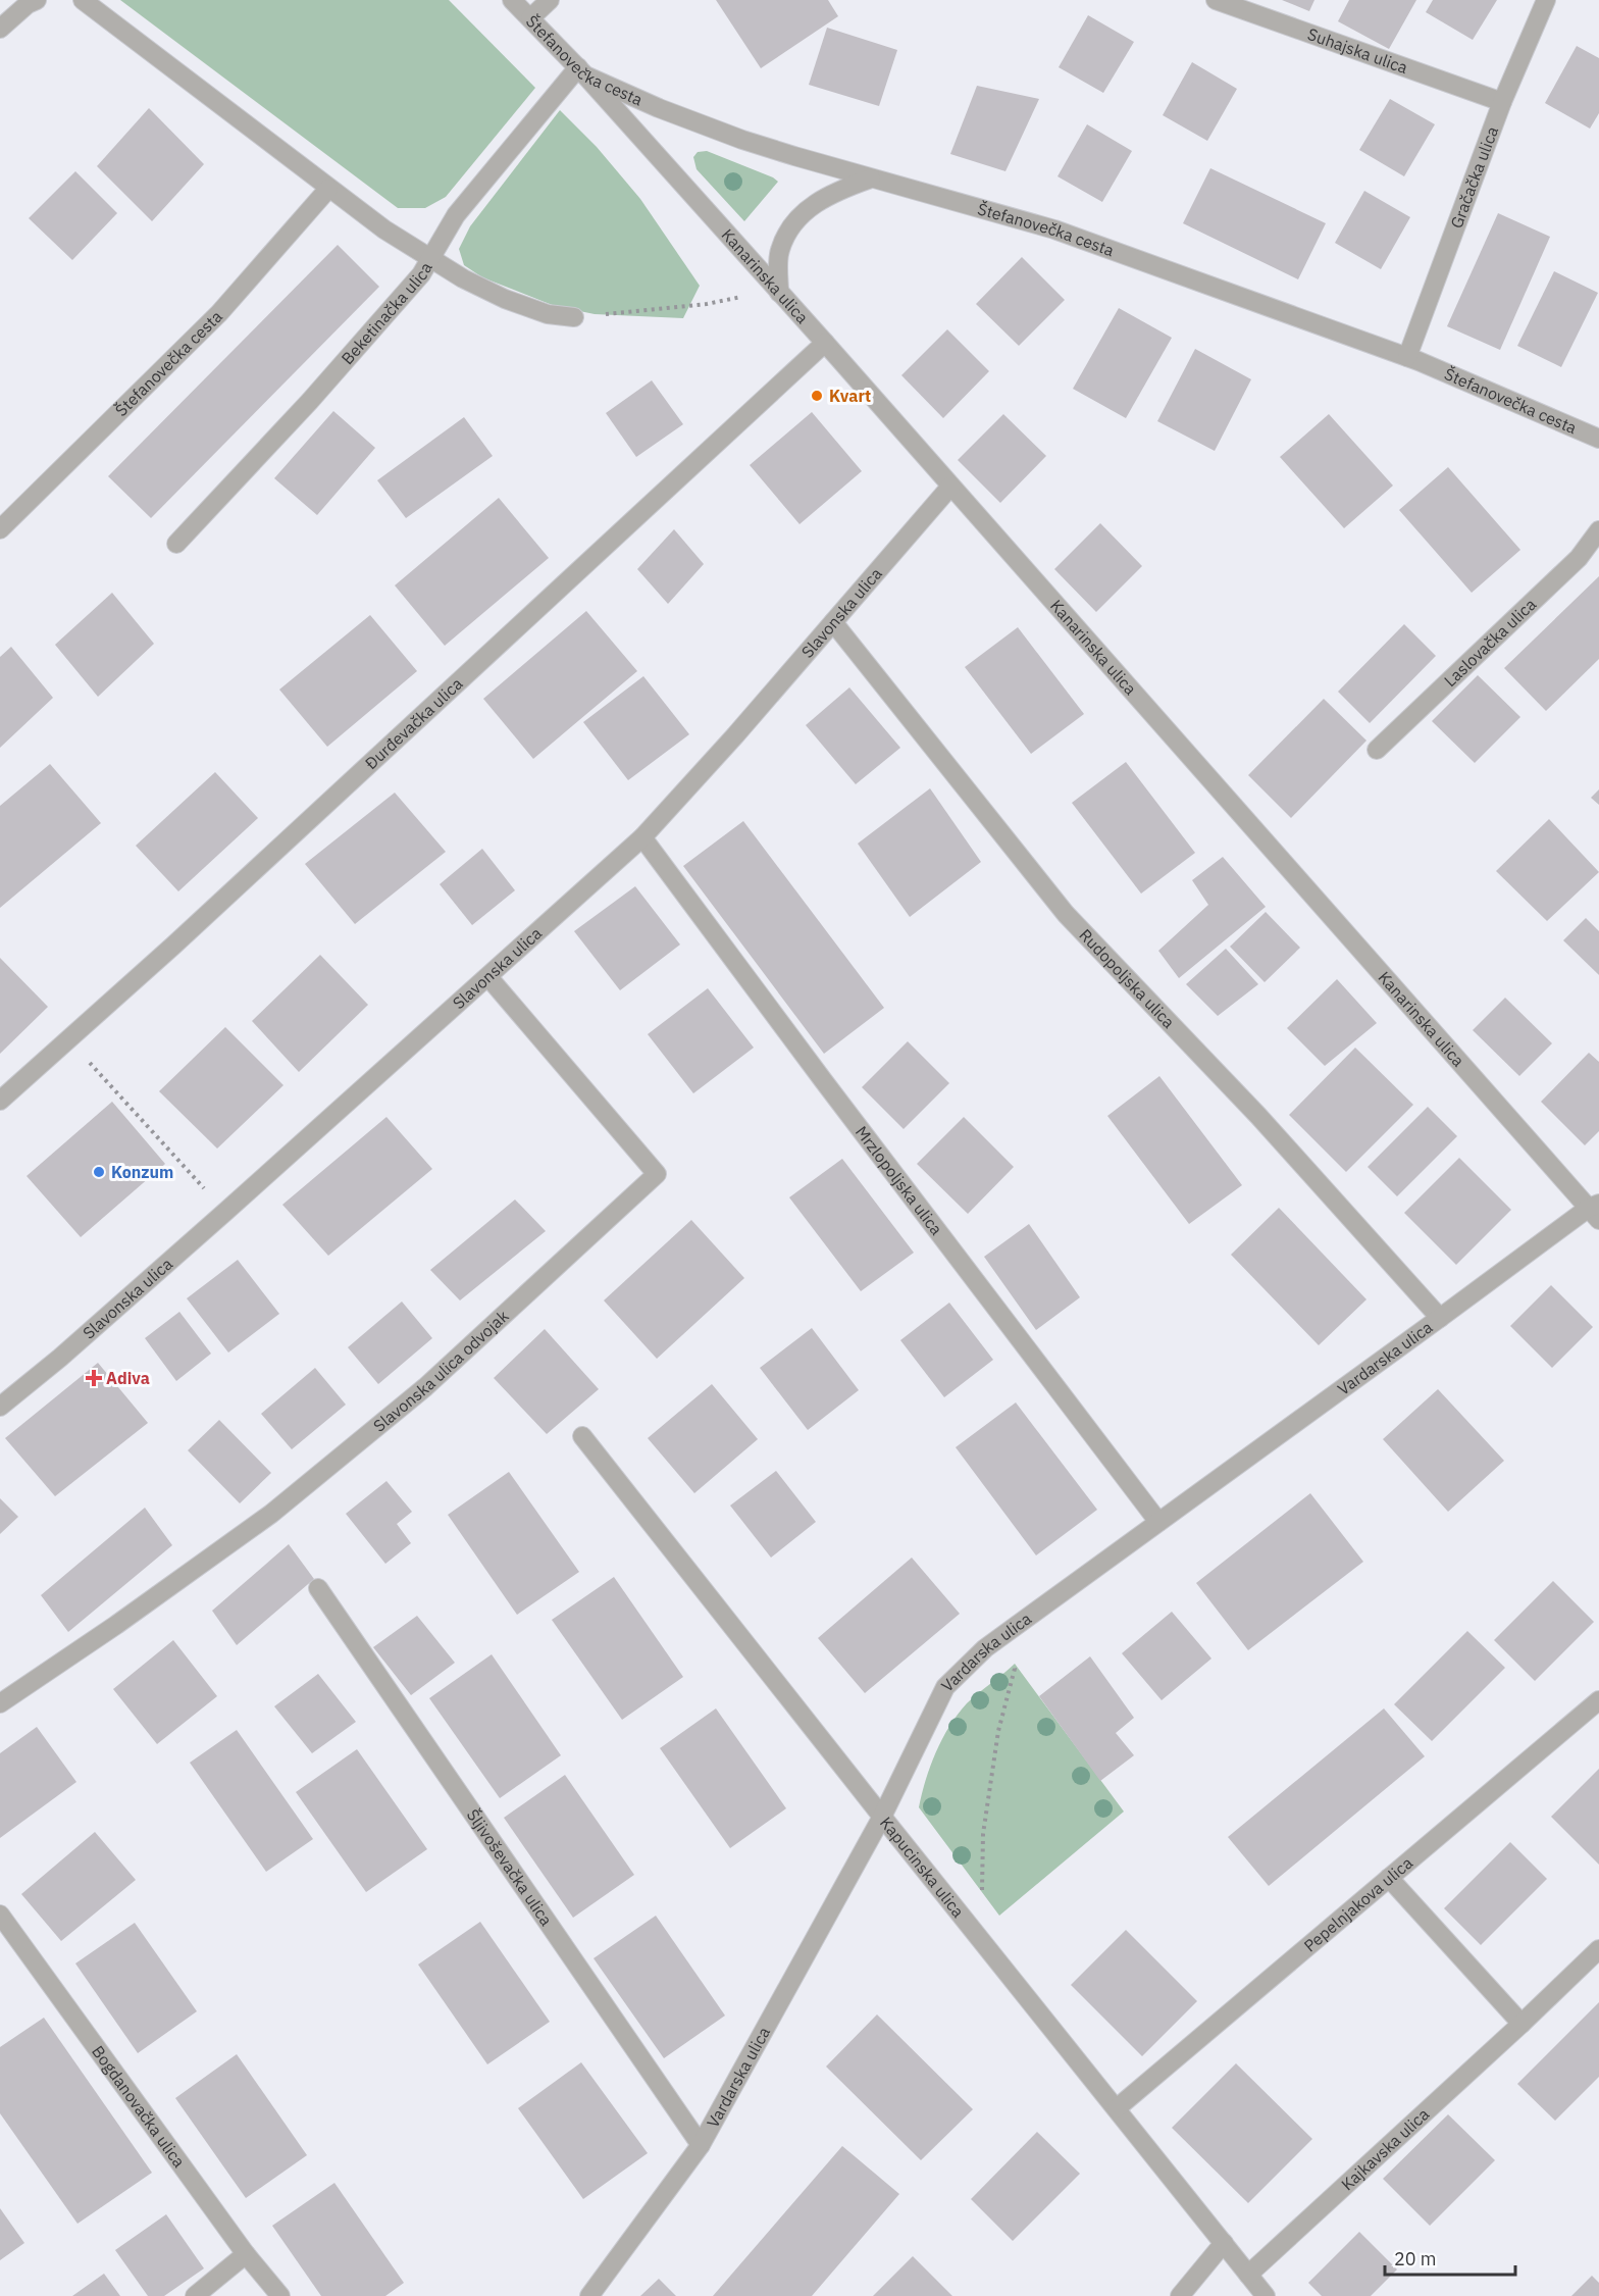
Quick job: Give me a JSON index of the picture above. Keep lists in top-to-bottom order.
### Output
{
  "streets": {
    "street": [
      "Suhajska ulica",
      "Štefanovečka cesta",
      "Gračačka ulica",
      "Kanarinska ulica",
      "Beketinačka ulica",
      "Slavonska ulica",
      "Laslovačka ulica",
      "Đurđevačka ulica",
      "Rudopoljska ulica",
      "Mrzlopoljska ulica",
      "Vardarska ulica",
      "Slavonska ulica odvojak",
      "Šljivoševačka ulica",
      "Kapucinska ulica",
      "Pepelnjakova ulica",
      "Bogdanovačka ulica",
      "Kajkavska ulica"
    ]
  },
  "crossings": [
    ["Suhajska ulica", "Gračačka ulica"],
    ["Štefanovečka cesta", "Gračačka ulica"],
    ["Štefanovečka cesta", "Kanarinska ulica"],
    ["Štefanovečka cesta", "Beketinačka ulica"],
    ["Kanarinska ulica", "Beketinačka ulica"],
    ["Kanarinska ulica", "Slavonska ulica"],
    ["Kanarinska ulica", "Đurđevačka ulica"],
    ["Kanarinska ulica", "Vardarska ulica"],
    ["Slavonska ulica", "Rudopoljska ulica"],
    ["Slavonska ulica", "Mrzlopoljska ulica"],
    ["Slavonska ulica", "Slavonska ulica odvojak"],
    ["Rudopoljska ulica", "Vardarska ulica"],
    ["Mrzlopoljska ulica", "Vardarska ulica"],
    ["Vardarska ulica", "Šljivoševačka ulica"],
    ["Vardarska ulica", "Kapucinska ulica"],
    ["Kapucinska ulica", "Pepelnjakova ulica"],
    ["Kapucinska ulica", "Kajkavska ulica"]
  ],
  "places": {
    "other": ["Kvart", "Konzum"],
    "health": ["Adiva"]
  },
  "scale_bar": "20 m"
}
